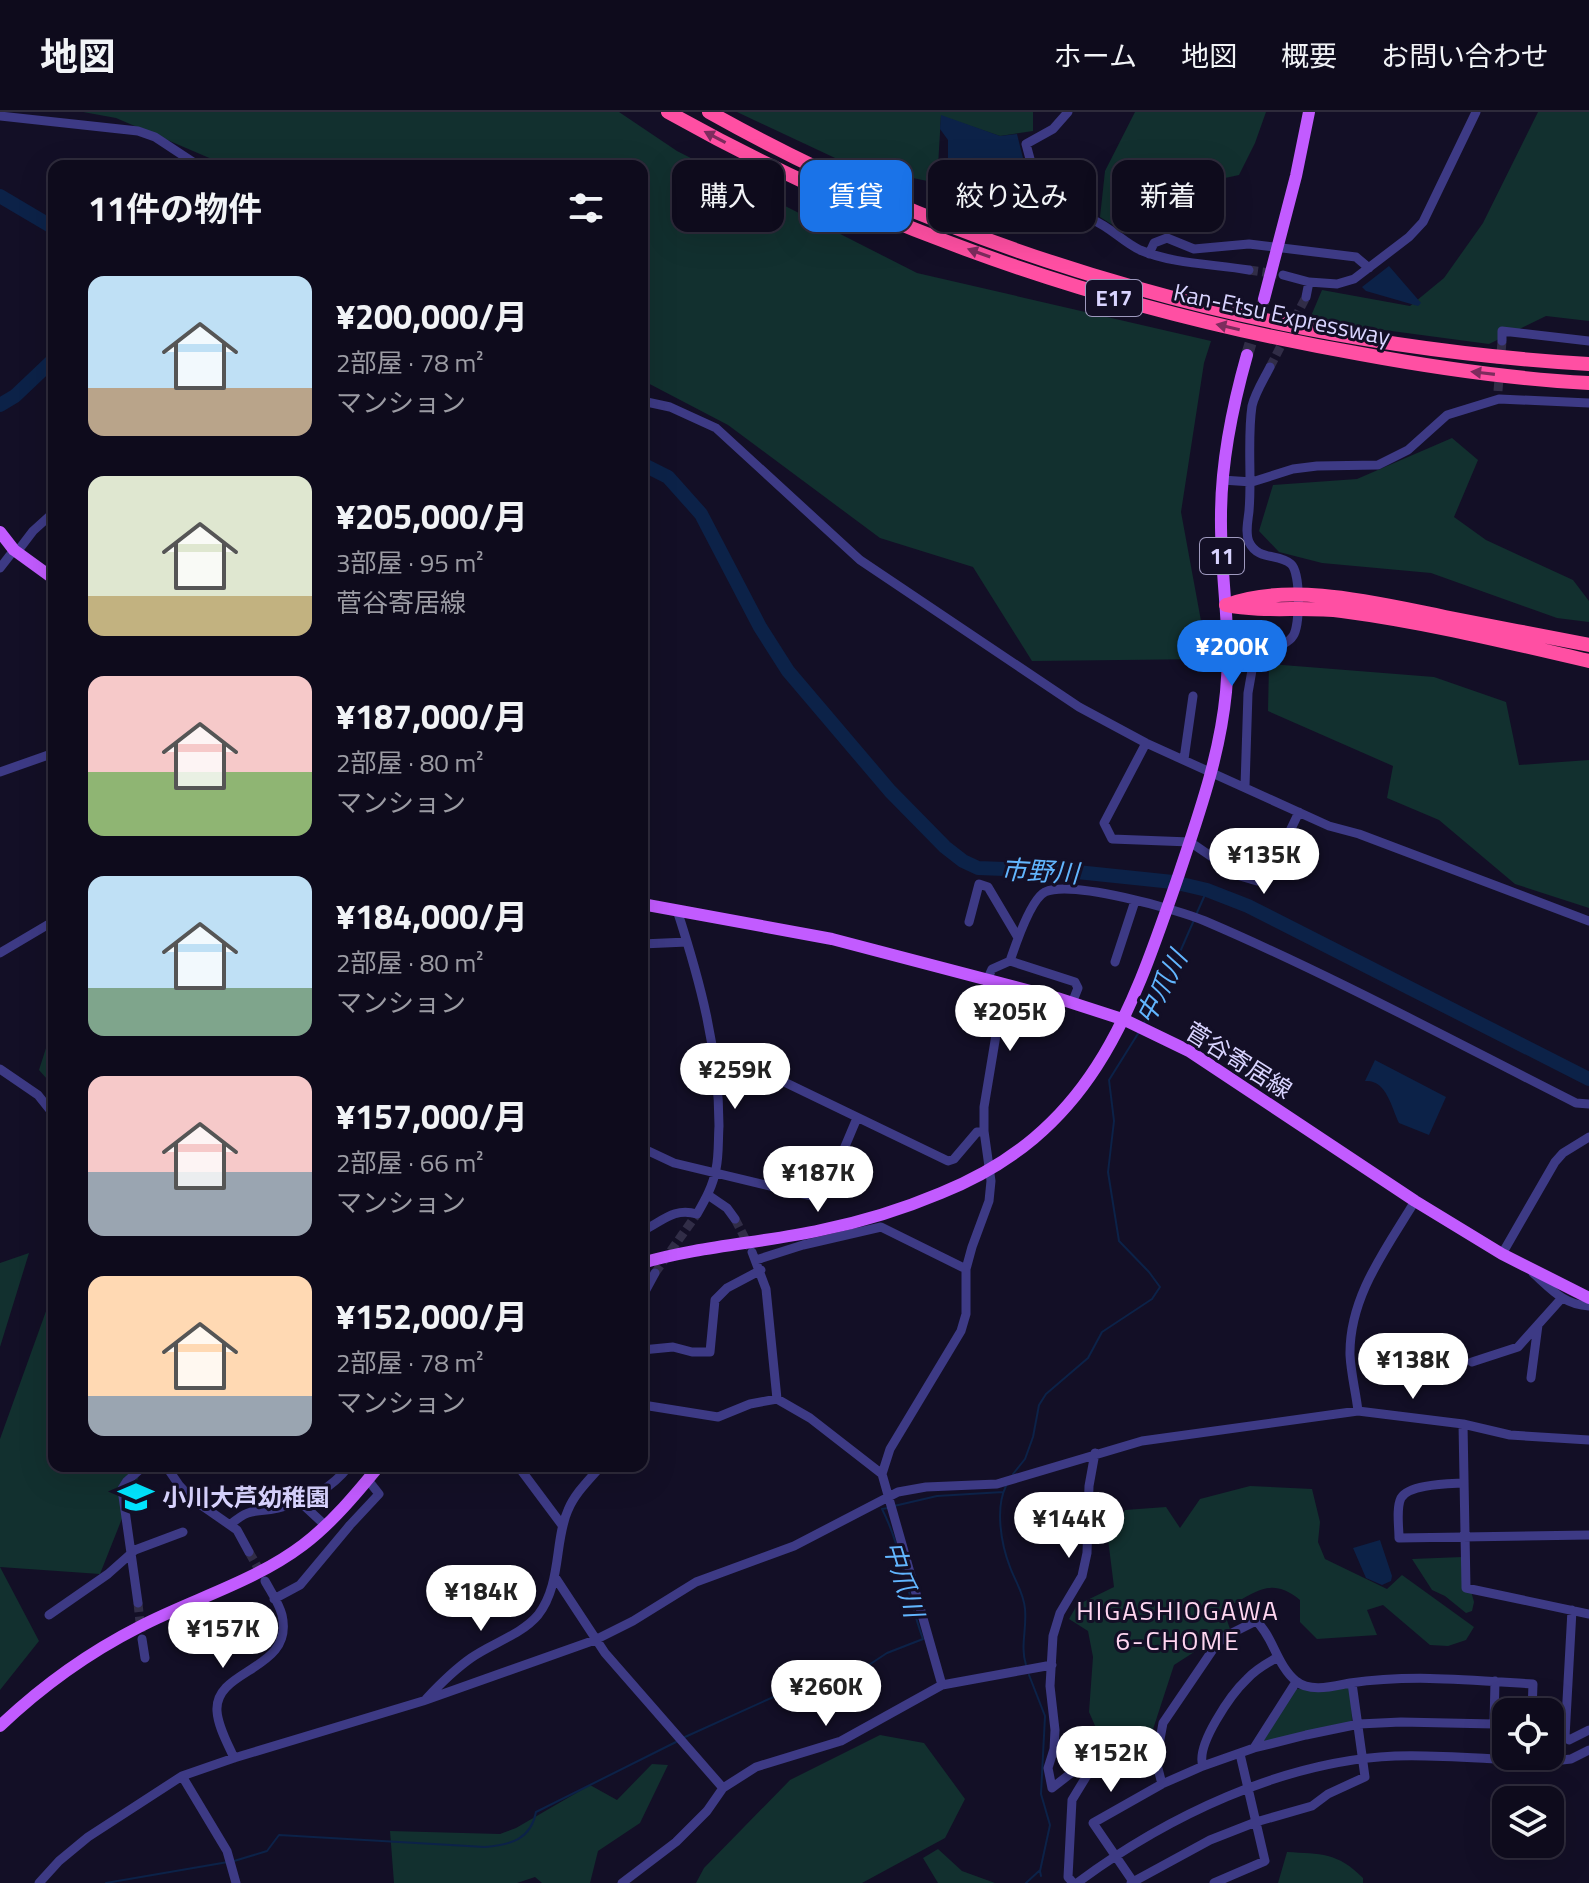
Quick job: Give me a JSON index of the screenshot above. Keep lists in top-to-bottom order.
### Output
{
  "streets": {
    "highway": ["E17", "Kan-Etsu Expressway"],
    "main road": ["11", "菅谷寄居線"]
  },
  "crossings": [
    ["11", "菅谷寄居線"]
  ],
  "districts": ["HIGASHIOGAWA 6-CHOME"],
  "water": ["市野川", "中爪川"],
  "places": {
    "school or university": ["小川大芦幼稚園"]
  },
  "page": {
    "header": "地図",
    "nav": [
      "ホーム",
      "地図",
      "概要",
      "お問い合わせ"
    ],
    "chip": [
      "購入",
      "賃貸",
      "絞り込み",
      "新着"
    ],
    "heading": "11件の物件",
    "list": [
      {
        "name": "¥200,000/月",
        "note": "2部屋 · 78 m² · マンション"
      },
      {
        "name": "¥205,000/月",
        "note": "3部屋 · 95 m² · 菅谷寄居線"
      },
      {
        "name": "¥187,000/月",
        "note": "2部屋 · 80 m² · マンション"
      },
      {
        "name": "¥184,000/月",
        "note": "2部屋 · 80 m² · マンション"
      },
      {
        "name": "¥157,000/月",
        "note": "2部屋 · 66 m² · マンション"
      },
      {
        "name": "¥152,000/月",
        "note": "2部屋 · 78 m² · マンション"
      }
    ],
    "price": [
      "¥200K",
      "¥135K",
      "¥205K",
      "¥259K",
      "¥187K",
      "¥138K",
      "¥144K",
      "¥184K",
      "¥157K",
      "¥260K",
      "¥152K"
    ]
  }
}
